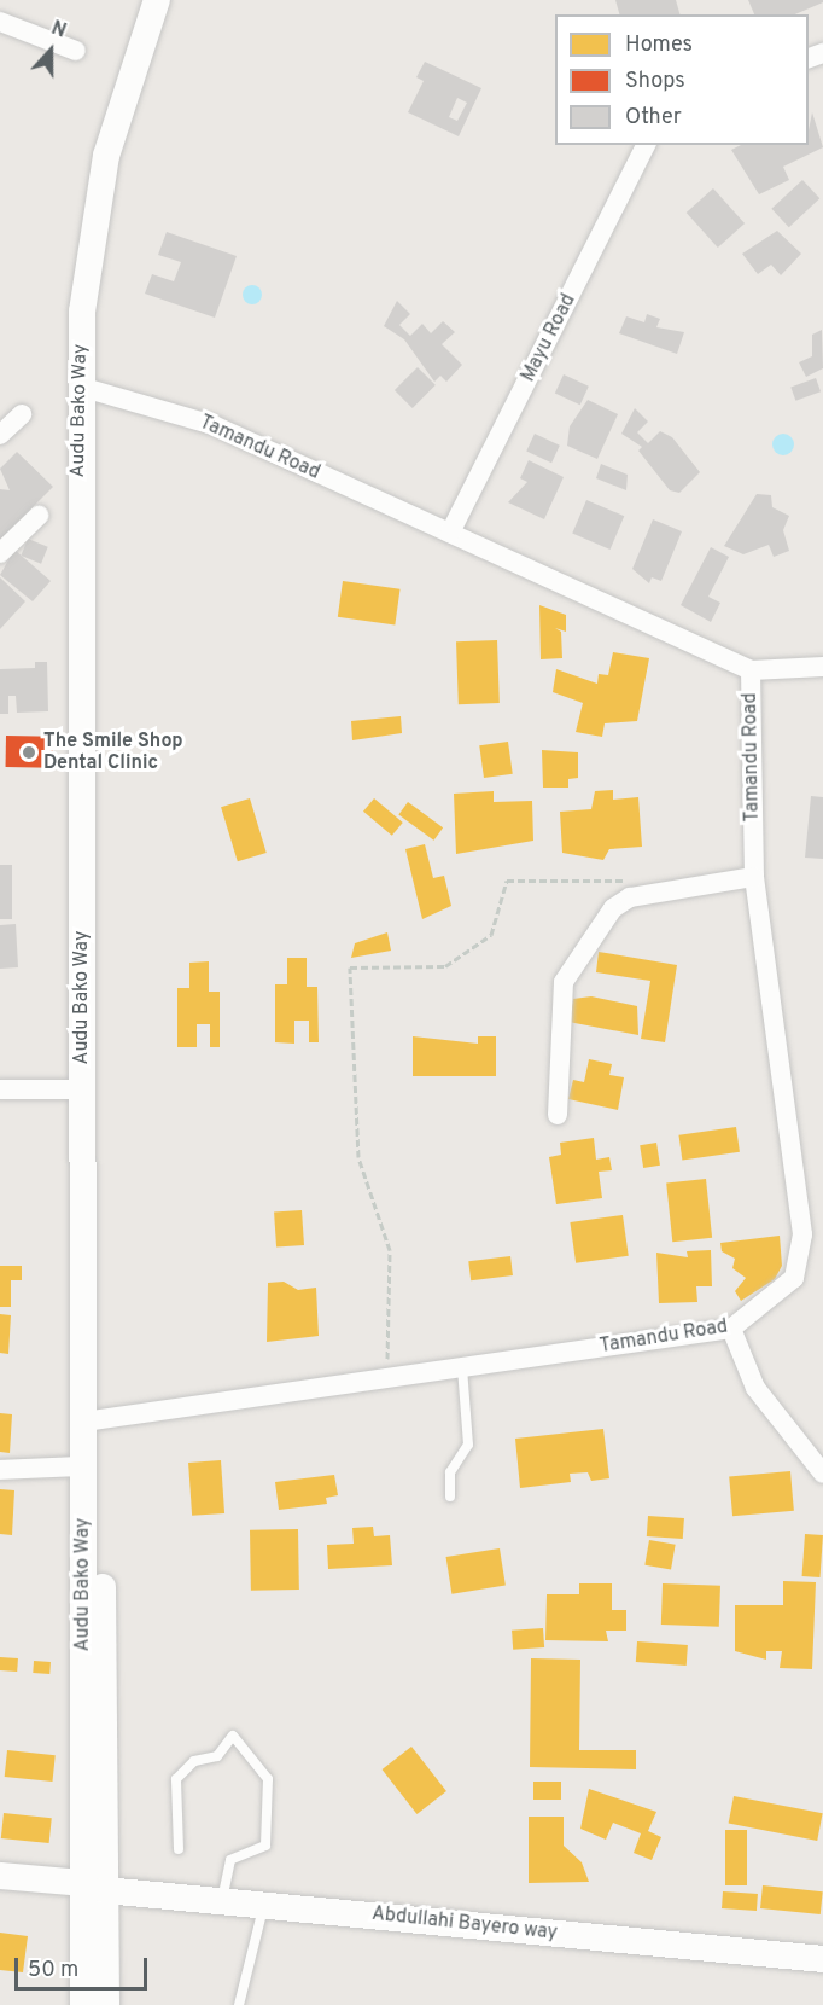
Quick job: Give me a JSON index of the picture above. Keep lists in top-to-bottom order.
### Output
{
  "streets": {
    "main road": ["Audu Bako Way", "Abdullahi Bayero way"],
    "street": ["Mayu Road", "Tamandu Road"]
  },
  "crossings": [
    ["Mayu Road", "Tamandu Road"],
    ["Audu Bako Way", "Tamandu Road"],
    ["Audu Bako Way", "Abdullahi Bayero way"]
  ],
  "places": ["The Smile Shop Dental Clinic"],
  "legend": ["Homes", "Shops", "Other"],
  "scale_bar": "50 m",
  "north": "top"
}
